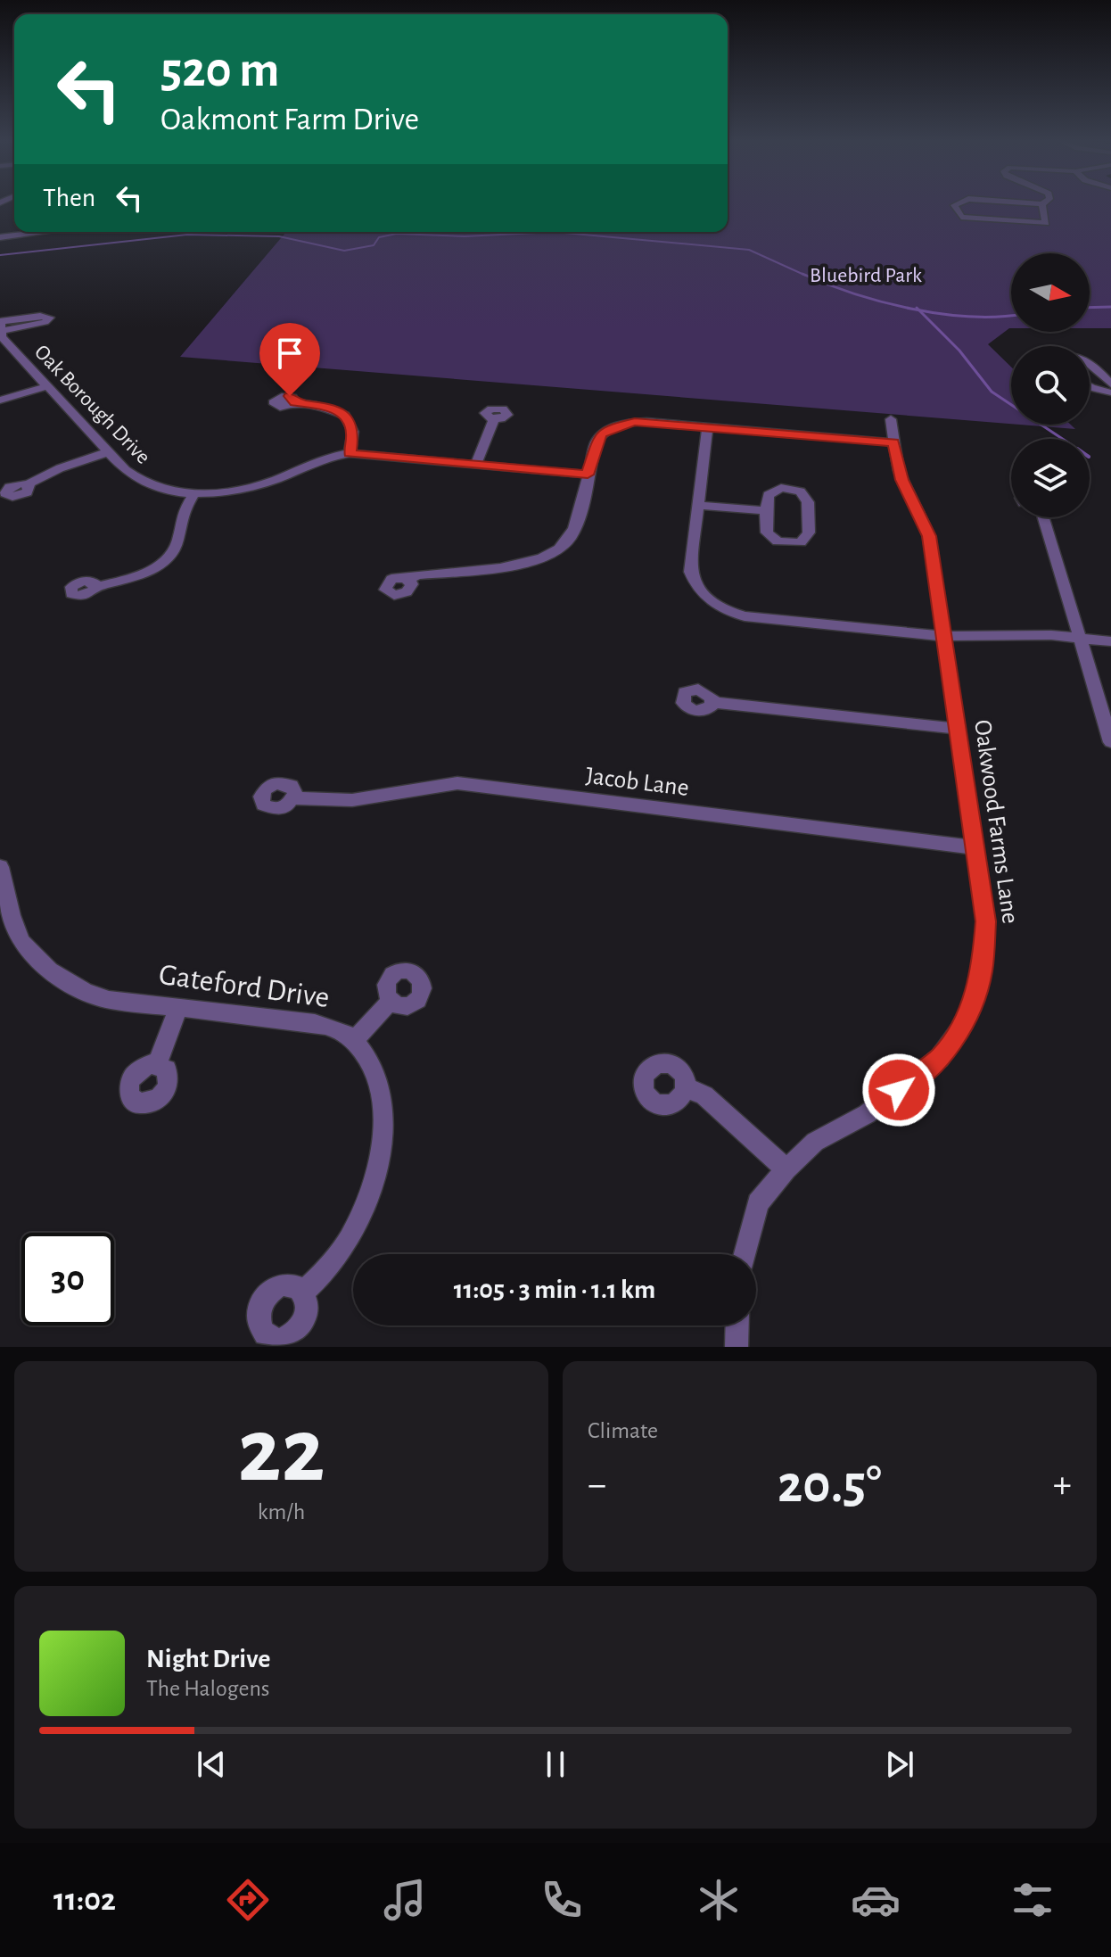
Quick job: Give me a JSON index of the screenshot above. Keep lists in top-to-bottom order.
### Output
{
  "streets": {
    "street": [
      "Oak Borough Drive",
      "Jacob Lane",
      "Oakwood Farms Lane",
      "Gateford Drive"
    ]
  },
  "crossings": [
    ["Jacob Lane", "Oakwood Farms Lane"]
  ],
  "parks": ["Bluebird Park"],
  "north": "right",
  "page": {
    "turn": ["520 m", "Oakmont Farm Drive"],
    "then": "Then",
    "limit": "30",
    "trip": "11:05 · 3 min · 1.1 km",
    "tile": [
      ["22", "km/h"],
      "Climate"
    ],
    "heat": ["−", "20.5°", "+"],
    "song": ["Night Drive", "The Halogens"],
    "tabs": "11:02"
  }
}
